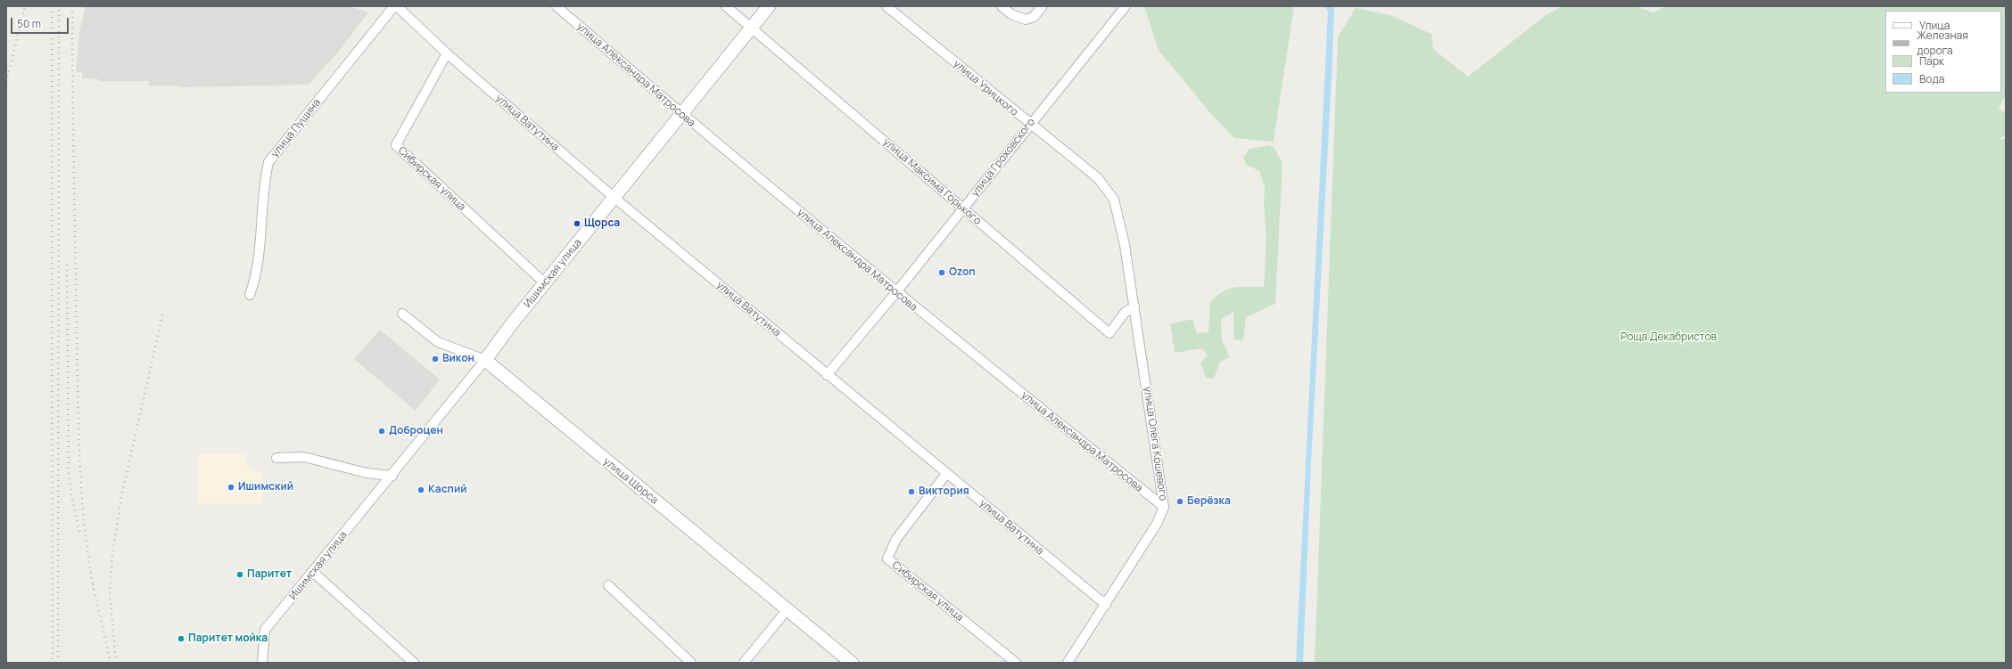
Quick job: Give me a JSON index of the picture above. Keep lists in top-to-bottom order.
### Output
{
  "streets": {
    "main road": ["Ишимская улица", "улица Щорса"],
    "street": [
      "улица Александра Матросова",
      "улица Урицкого",
      "улица Ватутина",
      "улица Пущина",
      "улица Гроховского",
      "Сибирская улица",
      "улица Максима Горького",
      "улица Олега Кошевого"
    ]
  },
  "crossings": [
    ["улица Александра Матросова", "улица Гроховского"],
    ["улица Александра Матросова", "Ишимская улица"],
    ["улица Александра Матросова", "улица Олега Кошевого"],
    ["улица Урицкого", "улица Гроховского"],
    ["улица Урицкого", "улица Олега Кошевого"],
    ["улица Ватутина", "улица Пущина"],
    ["улица Ватутина", "улица Гроховского"],
    ["улица Ватутина", "Сибирская улица"],
    ["улица Ватутина", "Ишимская улица"],
    ["улица Ватутина", "улица Олега Кошевого"],
    ["улица Гроховского", "улица Максима Горького"],
    ["Сибирская улица", "Ишимская улица"],
    ["улица Максима Горького", "Ишимская улица"],
    ["улица Максима Горького", "улица Олега Кошевого"],
    ["Ишимская улица", "улица Щорса"]
  ],
  "parks": ["Роща Декабристов"],
  "places": [
    "Щорса",
    "Ozon",
    "Викон",
    "Доброцен",
    "Ишимский",
    "Каспий",
    "Виктория",
    "Берёзка",
    "Паритет",
    "Паритет мойка"
  ],
  "legend": [
    "Улица",
    "Железная дорога",
    "Парк",
    "Вода"
  ],
  "scale_bar": "50 m"
}
